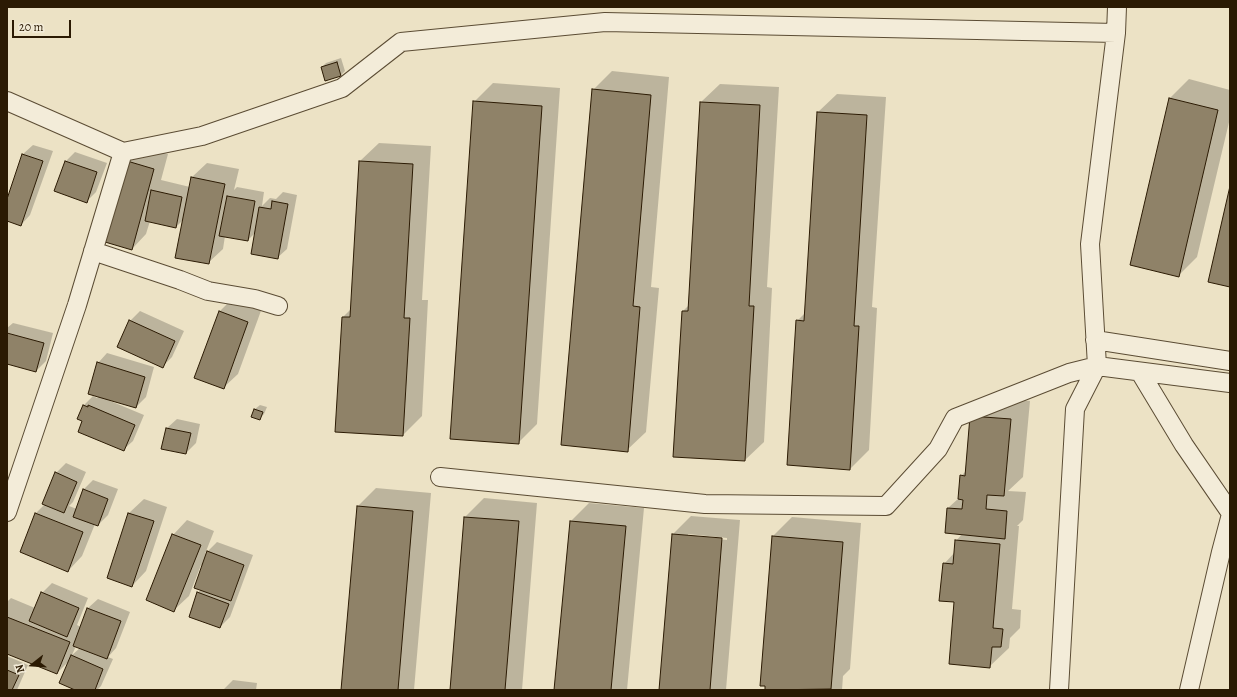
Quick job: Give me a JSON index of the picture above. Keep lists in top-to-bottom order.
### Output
{
  "scale_bar": "20 m",
  "north": "left"
}
